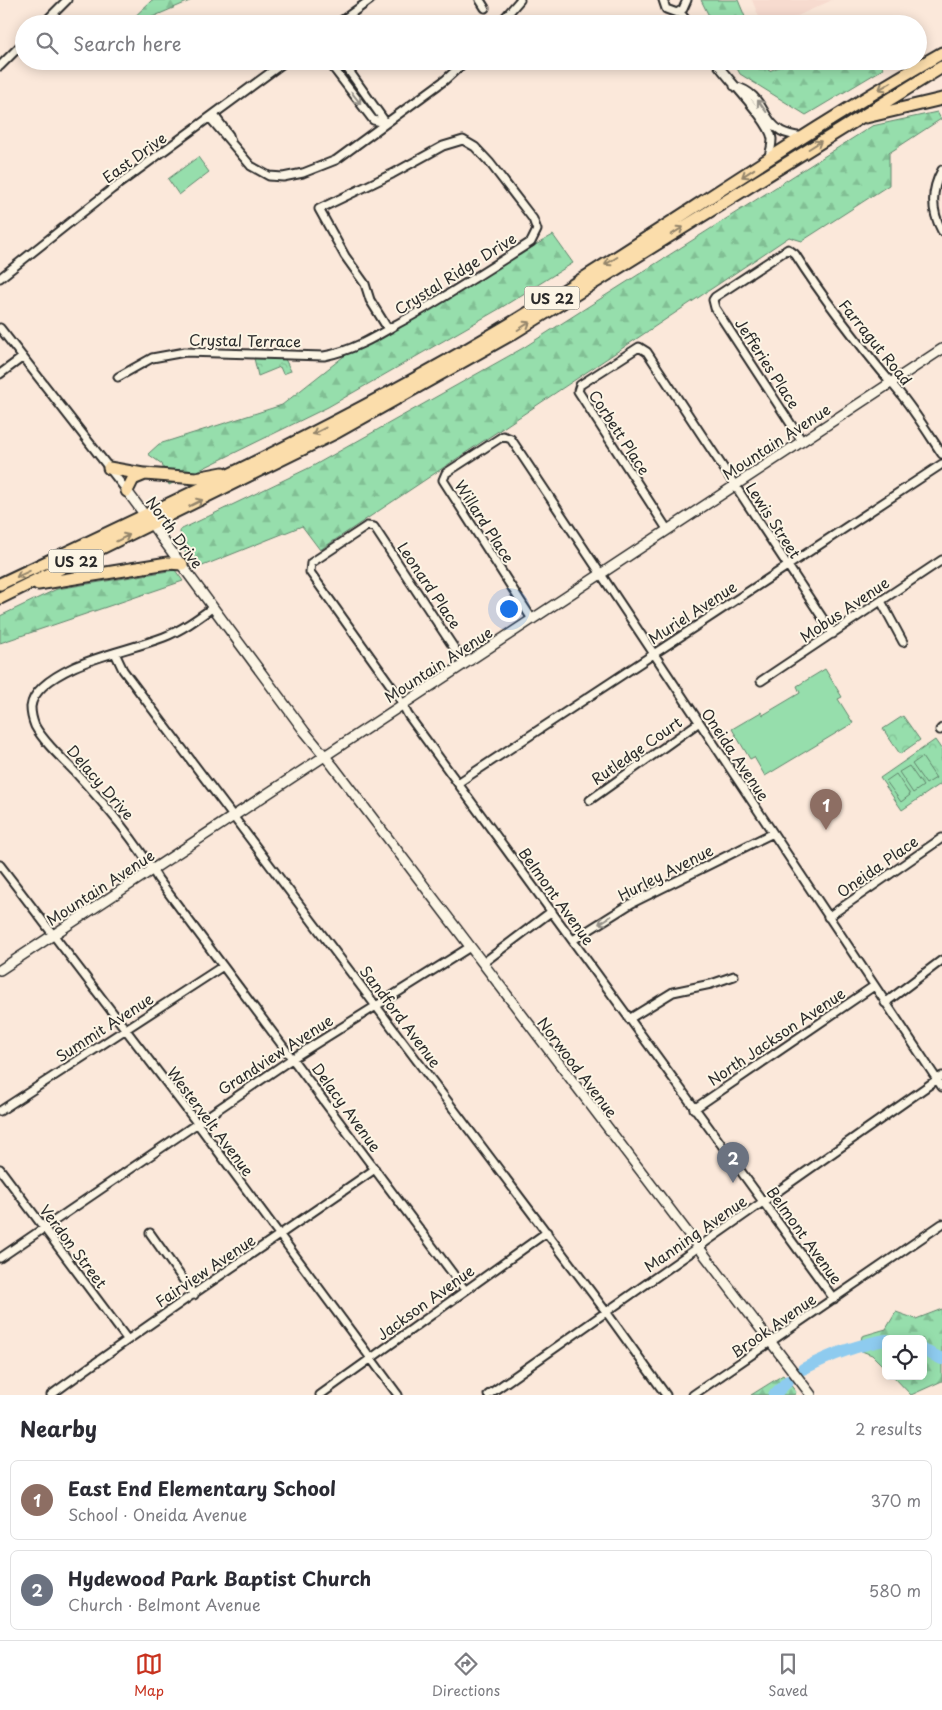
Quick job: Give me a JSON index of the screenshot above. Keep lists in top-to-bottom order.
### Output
{
  "streets": {
    "highway": ["US 22"],
    "street": [
      "East Drive",
      "Crystal Ridge Drive",
      "Crystal Terrace",
      "Farragut Road",
      "Jefferies Place",
      "Corbett Place",
      "Mountain Avenue",
      "Lewis Street",
      "Willard Place",
      "North Drive",
      "Leonard Place",
      "Mobus Avenue",
      "Muriel Avenue",
      "Rutledge Court",
      "Oneida Avenue",
      "Delacy Drive",
      "Oneida Place",
      "Hurley Avenue",
      "Belmont Avenue",
      "Sandford Avenue",
      "Summit Avenue",
      "North Jackson Avenue",
      "Grandview Avenue",
      "Norwood Avenue",
      "Delacy Avenue",
      "Westervelt Avenue",
      "Manning Avenue",
      "Verdon Street",
      "Fairview Avenue",
      "Jackson Avenue",
      "Brook Avenue"
    ]
  },
  "crossings": [
    ["Crystal Ridge Drive", "Crystal Terrace"],
    ["US 22", "North Drive"],
    ["Farragut Road", "Jefferies Place"],
    ["Farragut Road", "Mountain Avenue"],
    ["Jefferies Place", "Mountain Avenue"],
    ["Corbett Place", "Mountain Avenue"],
    ["Corbett Place", "Lewis Street"],
    ["Mountain Avenue", "Lewis Street"],
    ["Mountain Avenue", "Willard Place"],
    ["Mountain Avenue", "North Drive"],
    ["Mountain Avenue", "Leonard Place"],
    ["Mountain Avenue", "Oneida Avenue"],
    ["Mountain Avenue", "Delacy Drive"],
    ["Mountain Avenue", "Belmont Avenue"],
    ["Mountain Avenue", "Sandford Avenue"],
    ["Mountain Avenue", "Norwood Avenue"],
    ["Mountain Avenue", "Delacy Avenue"],
    ["Mountain Avenue", "Westervelt Avenue"],
    ["Lewis Street", "Mobus Avenue"],
    ["Lewis Street", "Muriel Avenue"],
    ["Willard Place", "Oneida Avenue"],
    ["North Drive", "Norwood Avenue"],
    ["Leonard Place", "Belmont Avenue"],
    ["Muriel Avenue", "Oneida Avenue"],
    ["Muriel Avenue", "Belmont Avenue"],
    ["Rutledge Court", "Oneida Avenue"],
    ["Oneida Avenue", "Oneida Place"],
    ["Oneida Avenue", "Hurley Avenue"],
    ["Oneida Avenue", "North Jackson Avenue"],
    ["Oneida Avenue", "Manning Avenue"],
    ["Delacy Drive", "Sandford Avenue"],
    ["Delacy Drive", "Delacy Avenue"],
    ["Hurley Avenue", "Belmont Avenue"],
    ["Belmont Avenue", "North Jackson Avenue"],
    ["Belmont Avenue", "Manning Avenue"],
    ["Belmont Avenue", "Brook Avenue"],
    ["Sandford Avenue", "Grandview Avenue"],
    ["Sandford Avenue", "Manning Avenue"],
    ["Sandford Avenue", "Jackson Avenue"],
    ["Summit Avenue", "Delacy Avenue"],
    ["Summit Avenue", "Westervelt Avenue"],
    ["Grandview Avenue", "Norwood Avenue"],
    ["Grandview Avenue", "Delacy Avenue"],
    ["Grandview Avenue", "Westervelt Avenue"],
    ["Grandview Avenue", "Verdon Street"],
    ["Norwood Avenue", "Manning Avenue"],
    ["Norwood Avenue", "Brook Avenue"],
    ["Delacy Avenue", "Fairview Avenue"],
    ["Delacy Avenue", "Jackson Avenue"],
    ["Westervelt Avenue", "Fairview Avenue"],
    ["Westervelt Avenue", "Jackson Avenue"],
    ["Verdon Street", "Fairview Avenue"]
  ],
  "one_way": ["Hurley Avenue"],
  "page": {
    "search": "Search here",
    "pins": ["1", "2"],
    "heading": ["Nearby", "2 results"],
    "list": [
      {
        "mark": "1",
        "name": "East End Elementary School",
        "note": "School · Oneida Avenue",
        "value": "370 m"
      },
      {
        "mark": "2",
        "name": "Hydewood Park Baptist Church",
        "note": "Church · Belmont Avenue",
        "value": "580 m"
      }
    ],
    "nav": ["Map", "Directions", "Saved"]
  }
}
